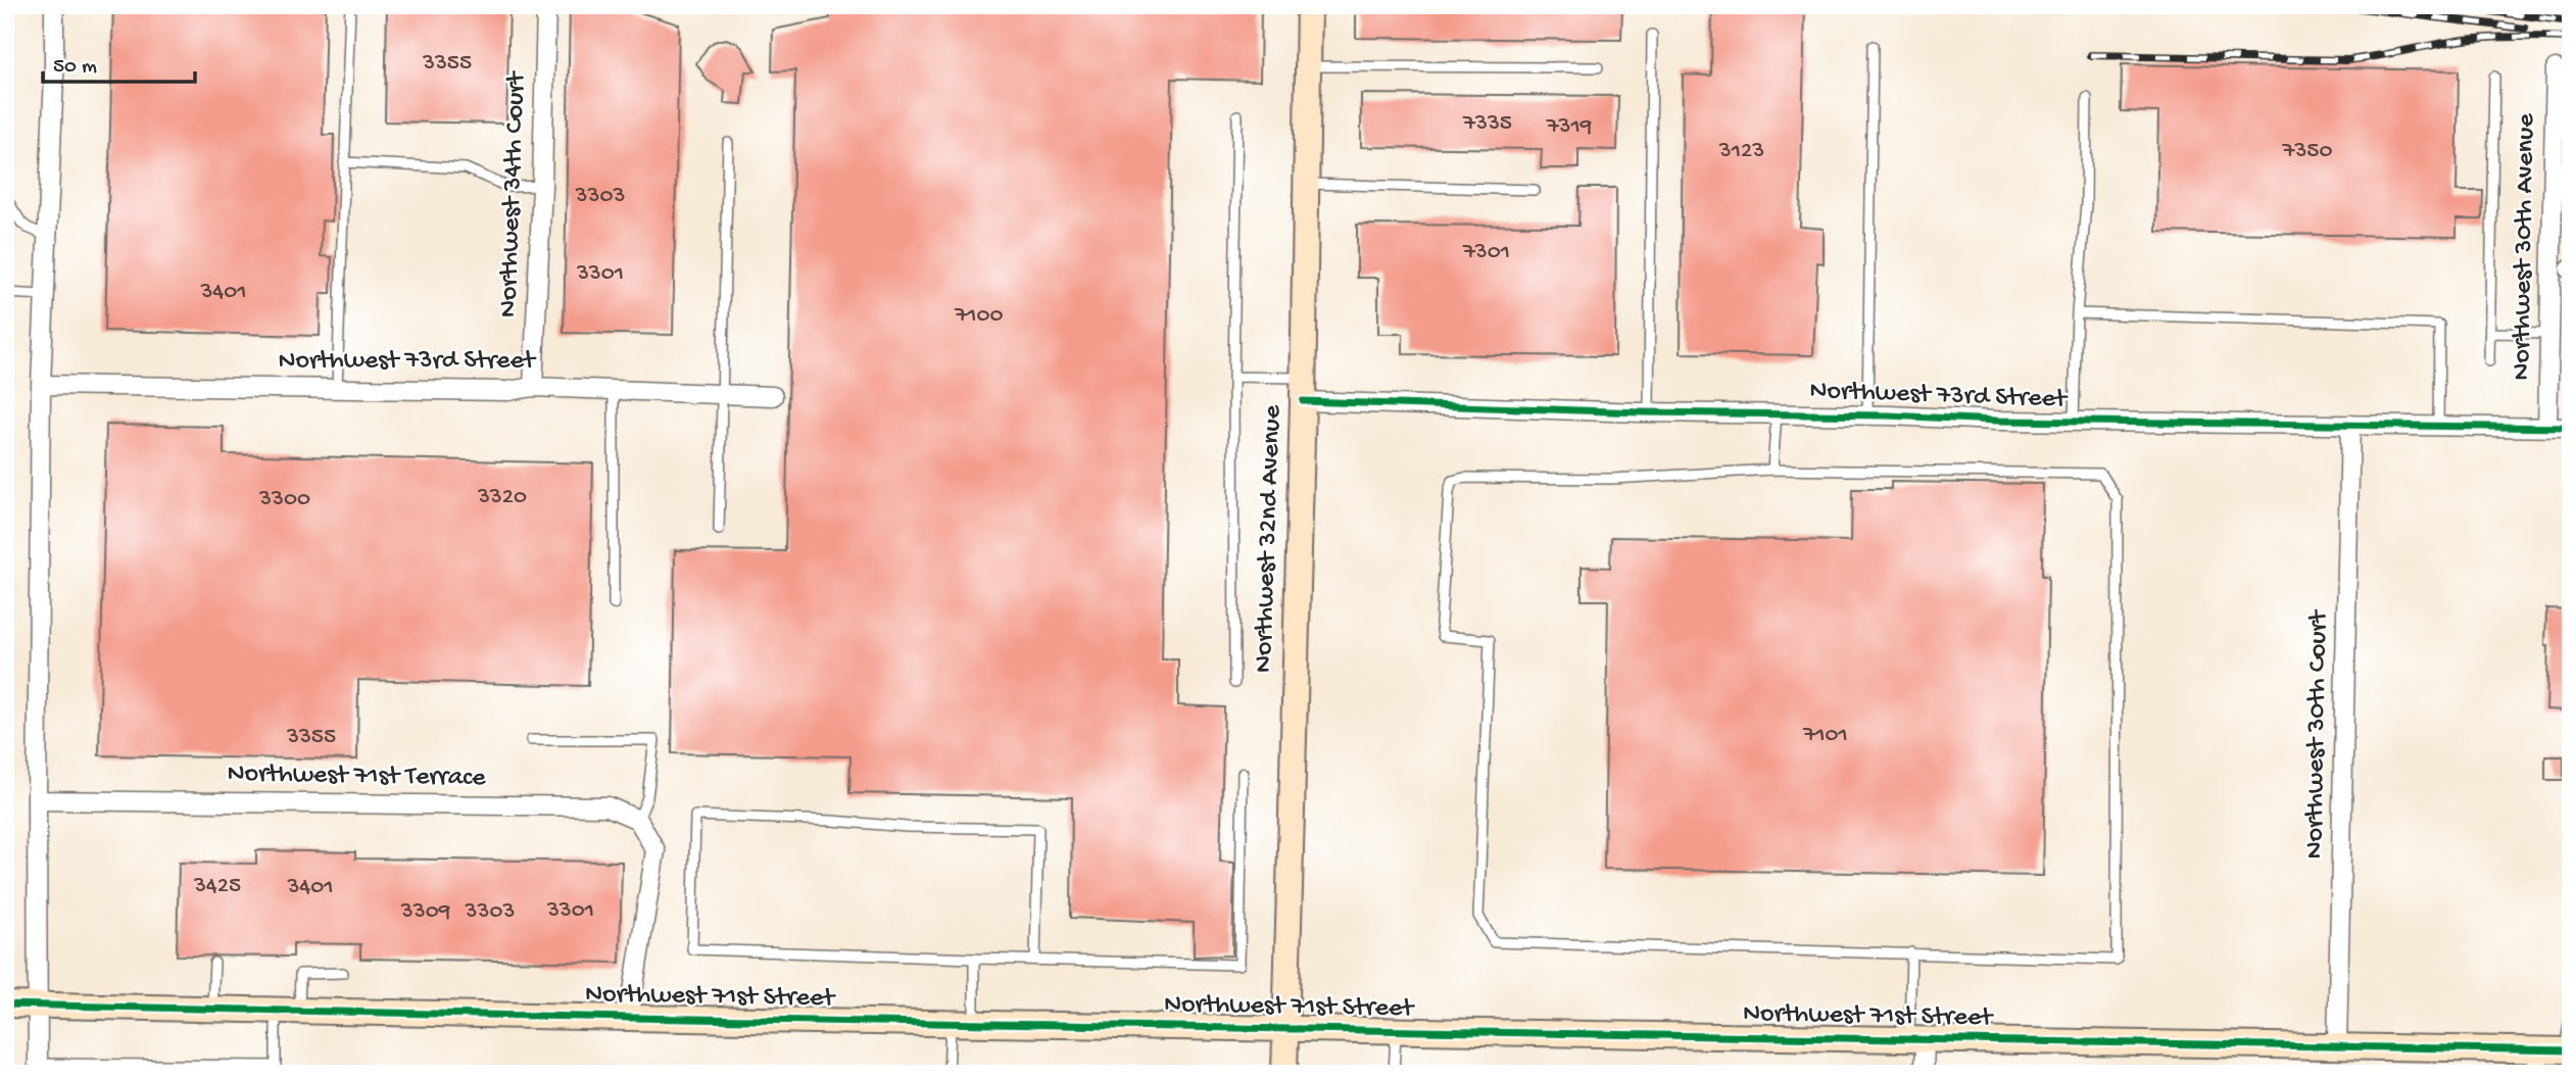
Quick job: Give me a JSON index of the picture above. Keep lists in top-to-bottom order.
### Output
{
  "streets": {
    "street": [
      "Northwest 34th Court",
      "Northwest 30th Avenue",
      "Northwest 73rd Street",
      "Northwest 32nd Avenue",
      "Northwest 30th Court",
      "Northwest 71st Terrace",
      "Northwest 71st Street"
    ]
  },
  "crossings": [
    ["Northwest 34th Court", "Northwest 73rd Street"],
    ["Northwest 30th Avenue", "Northwest 73rd Street"],
    ["Northwest 73rd Street", "Northwest 32nd Avenue"],
    ["Northwest 73rd Street", "Northwest 30th Court"],
    ["Northwest 32nd Avenue", "Northwest 71st Street"],
    ["Northwest 30th Court", "Northwest 71st Street"]
  ],
  "house_numbers": [
    "3355",
    "7335",
    "7319",
    "3123",
    "7350",
    "3303",
    "7301",
    "3301",
    "3401",
    "7100",
    "3320",
    "3300",
    "7101",
    "3355",
    "3425",
    "3401",
    "3301",
    "3309",
    "3303"
  ],
  "scale_bar": "50 m"
}
